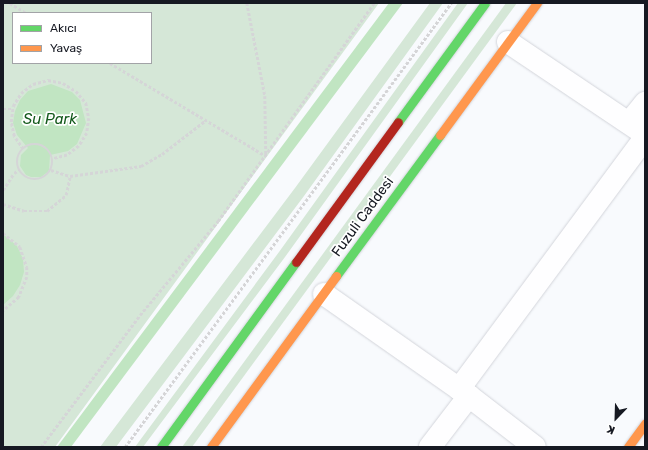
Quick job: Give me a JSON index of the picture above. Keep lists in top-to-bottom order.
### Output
{
  "streets": {
    "main road": ["Fuzuli Caddesi"]
  },
  "water": ["Su Park"],
  "legend": ["Akıcı", "Yavaş"],
  "north": "bottom left"
}
